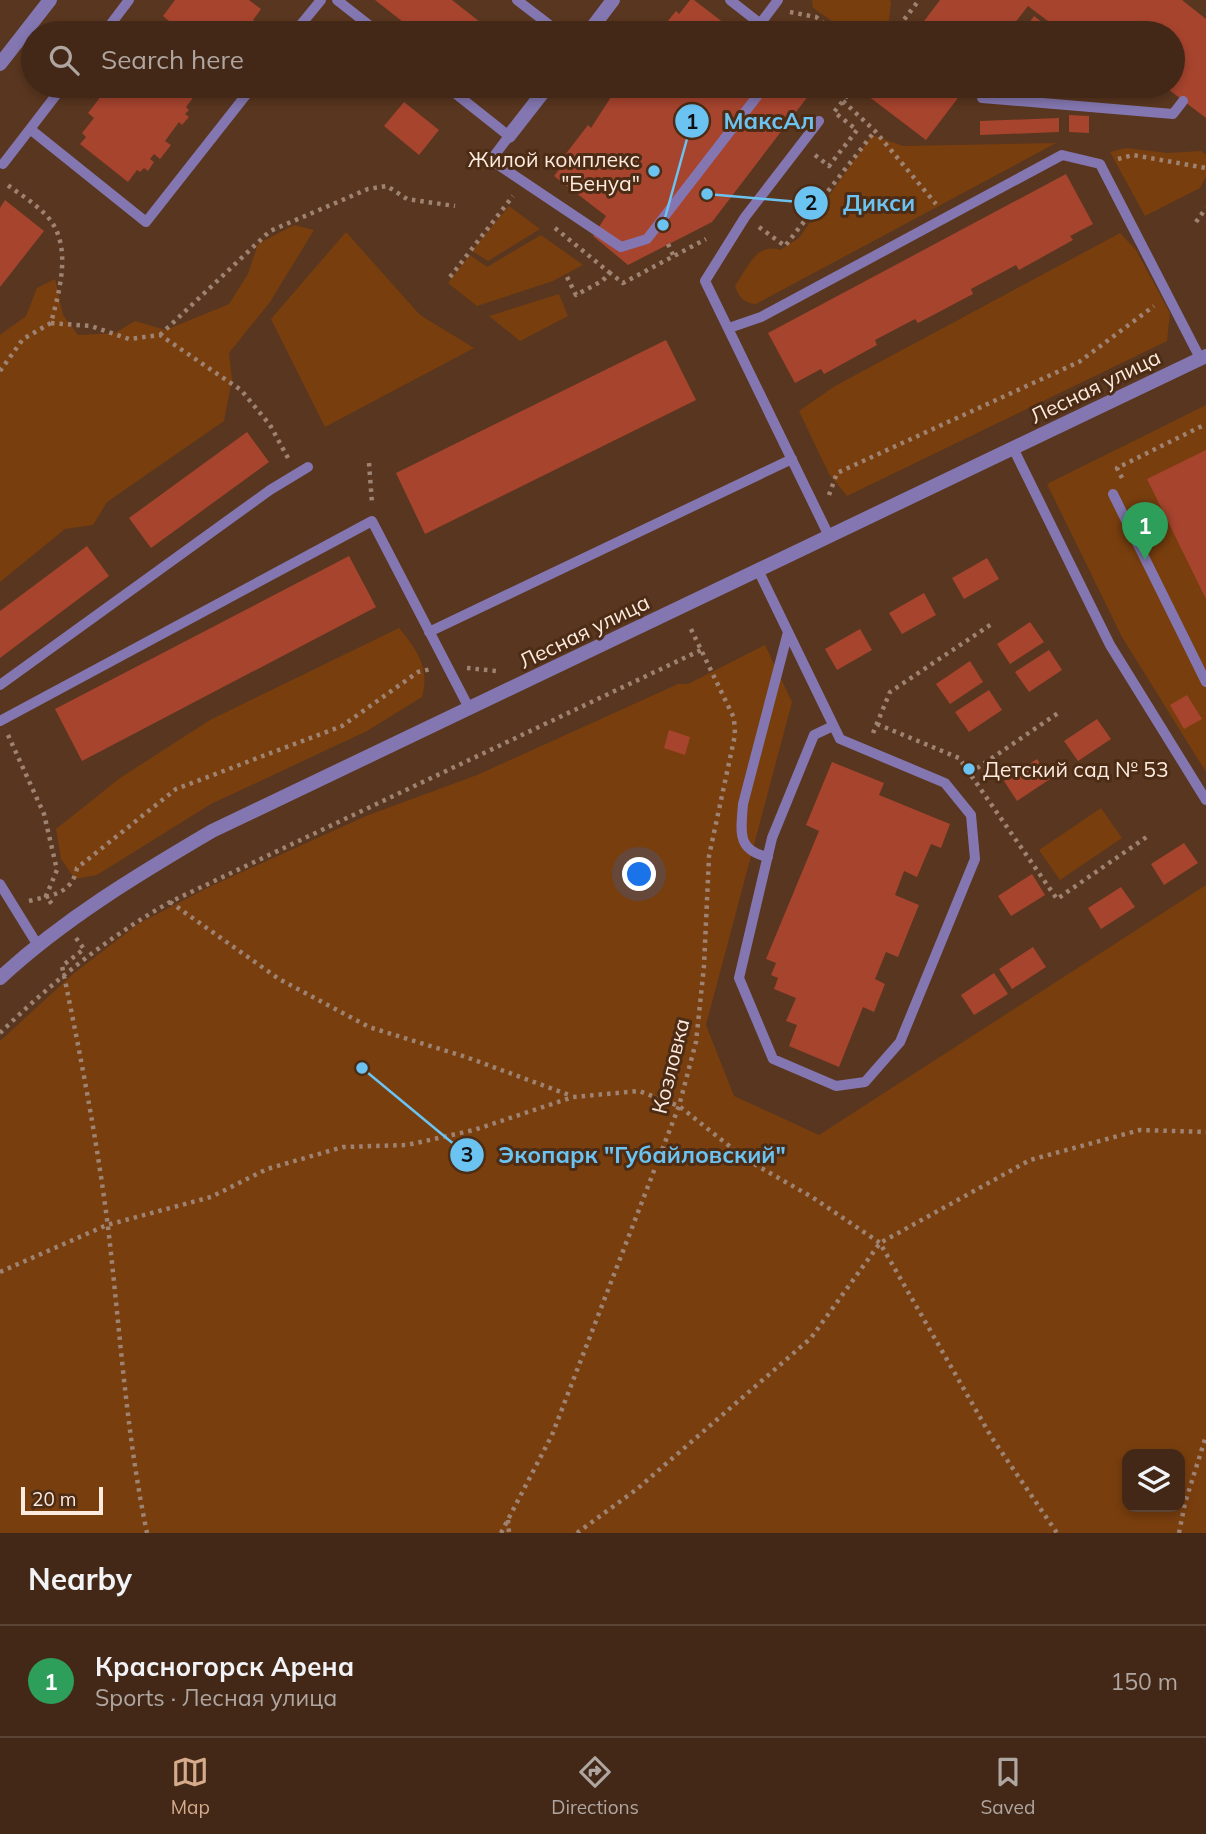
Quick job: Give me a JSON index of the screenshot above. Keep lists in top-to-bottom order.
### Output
{
  "streets": {
    "street": ["Лесная улица"],
    "path": ["Козловка"]
  },
  "places": [
    "Жилой комплекс \"Бенуа\"",
    "Дикси",
    "МаксАл",
    "Детский сад № 53",
    "Экопарк \"Губайловский\""
  ],
  "scale_bar": "20 m",
  "page": {
    "search": "Search here",
    "pins": "1",
    "scale": "20 m",
    "heading": "Nearby",
    "list": [
      {
        "mark": "1",
        "name": "Красногорск Арена",
        "note": "Sports · Лесная улица",
        "value": "150 m"
      }
    ],
    "nav": ["Map", "Directions", "Saved"]
  }
}
